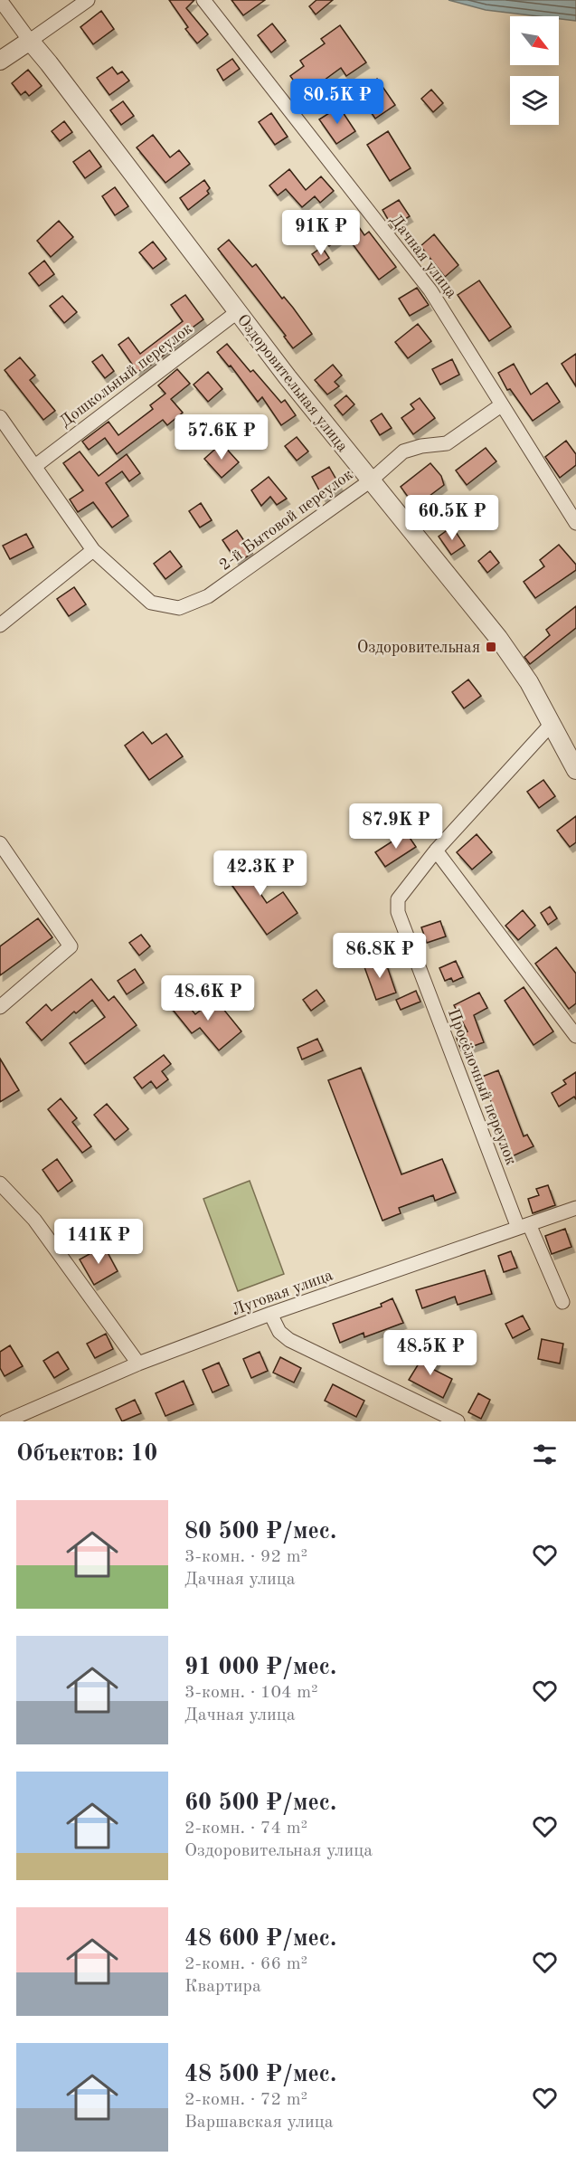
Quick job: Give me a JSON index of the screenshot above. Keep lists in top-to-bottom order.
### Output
{
  "streets": {
    "street": [
      "Дачная улица",
      "Дошкольный переулок",
      "Оздоровительная улица",
      "2-й Бытовой переулок",
      "Просёлочный переулок",
      "Луговая улица"
    ]
  },
  "crossings": [
    ["Дачная улица", "2-й Бытовой переулок"],
    ["Дошкольный переулок", "Оздоровительная улица"],
    ["Дошкольный переулок", "2-й Бытовой переулок"],
    ["Оздоровительная улица", "2-й Бытовой переулок"],
    ["Оздоровительная улица", "Просёлочный переулок"],
    ["Просёлочный переулок", "Луговая улица"]
  ],
  "places": {
    "transit": ["Оздоровительная"]
  },
  "north": "bottom right",
  "page": {
    "price": [
      "80.5K ₽",
      "91K ₽",
      "57.6K ₽",
      "60.5K ₽",
      "87.9K ₽",
      "42.3K ₽",
      "86.8K ₽",
      "48.6K ₽",
      "141K ₽",
      "48.5K ₽"
    ],
    "heading": "Объектов: 10",
    "list": [
      {
        "name": "80 500 ₽/мес.",
        "note": "3-комн. · 92 m² · Дачная улица"
      },
      {
        "name": "91 000 ₽/мес.",
        "note": "3-комн. · 104 m² · Дачная улица"
      },
      {
        "name": "60 500 ₽/мес.",
        "note": "2-комн. · 74 m² · Оздоровительная улица"
      },
      {
        "name": "48 600 ₽/мес.",
        "note": "2-комн. · 66 m² · Квартира"
      },
      {
        "name": "48 500 ₽/мес.",
        "note": "2-комн. · 72 m² · Варшавская улица"
      }
    ]
  }
}
